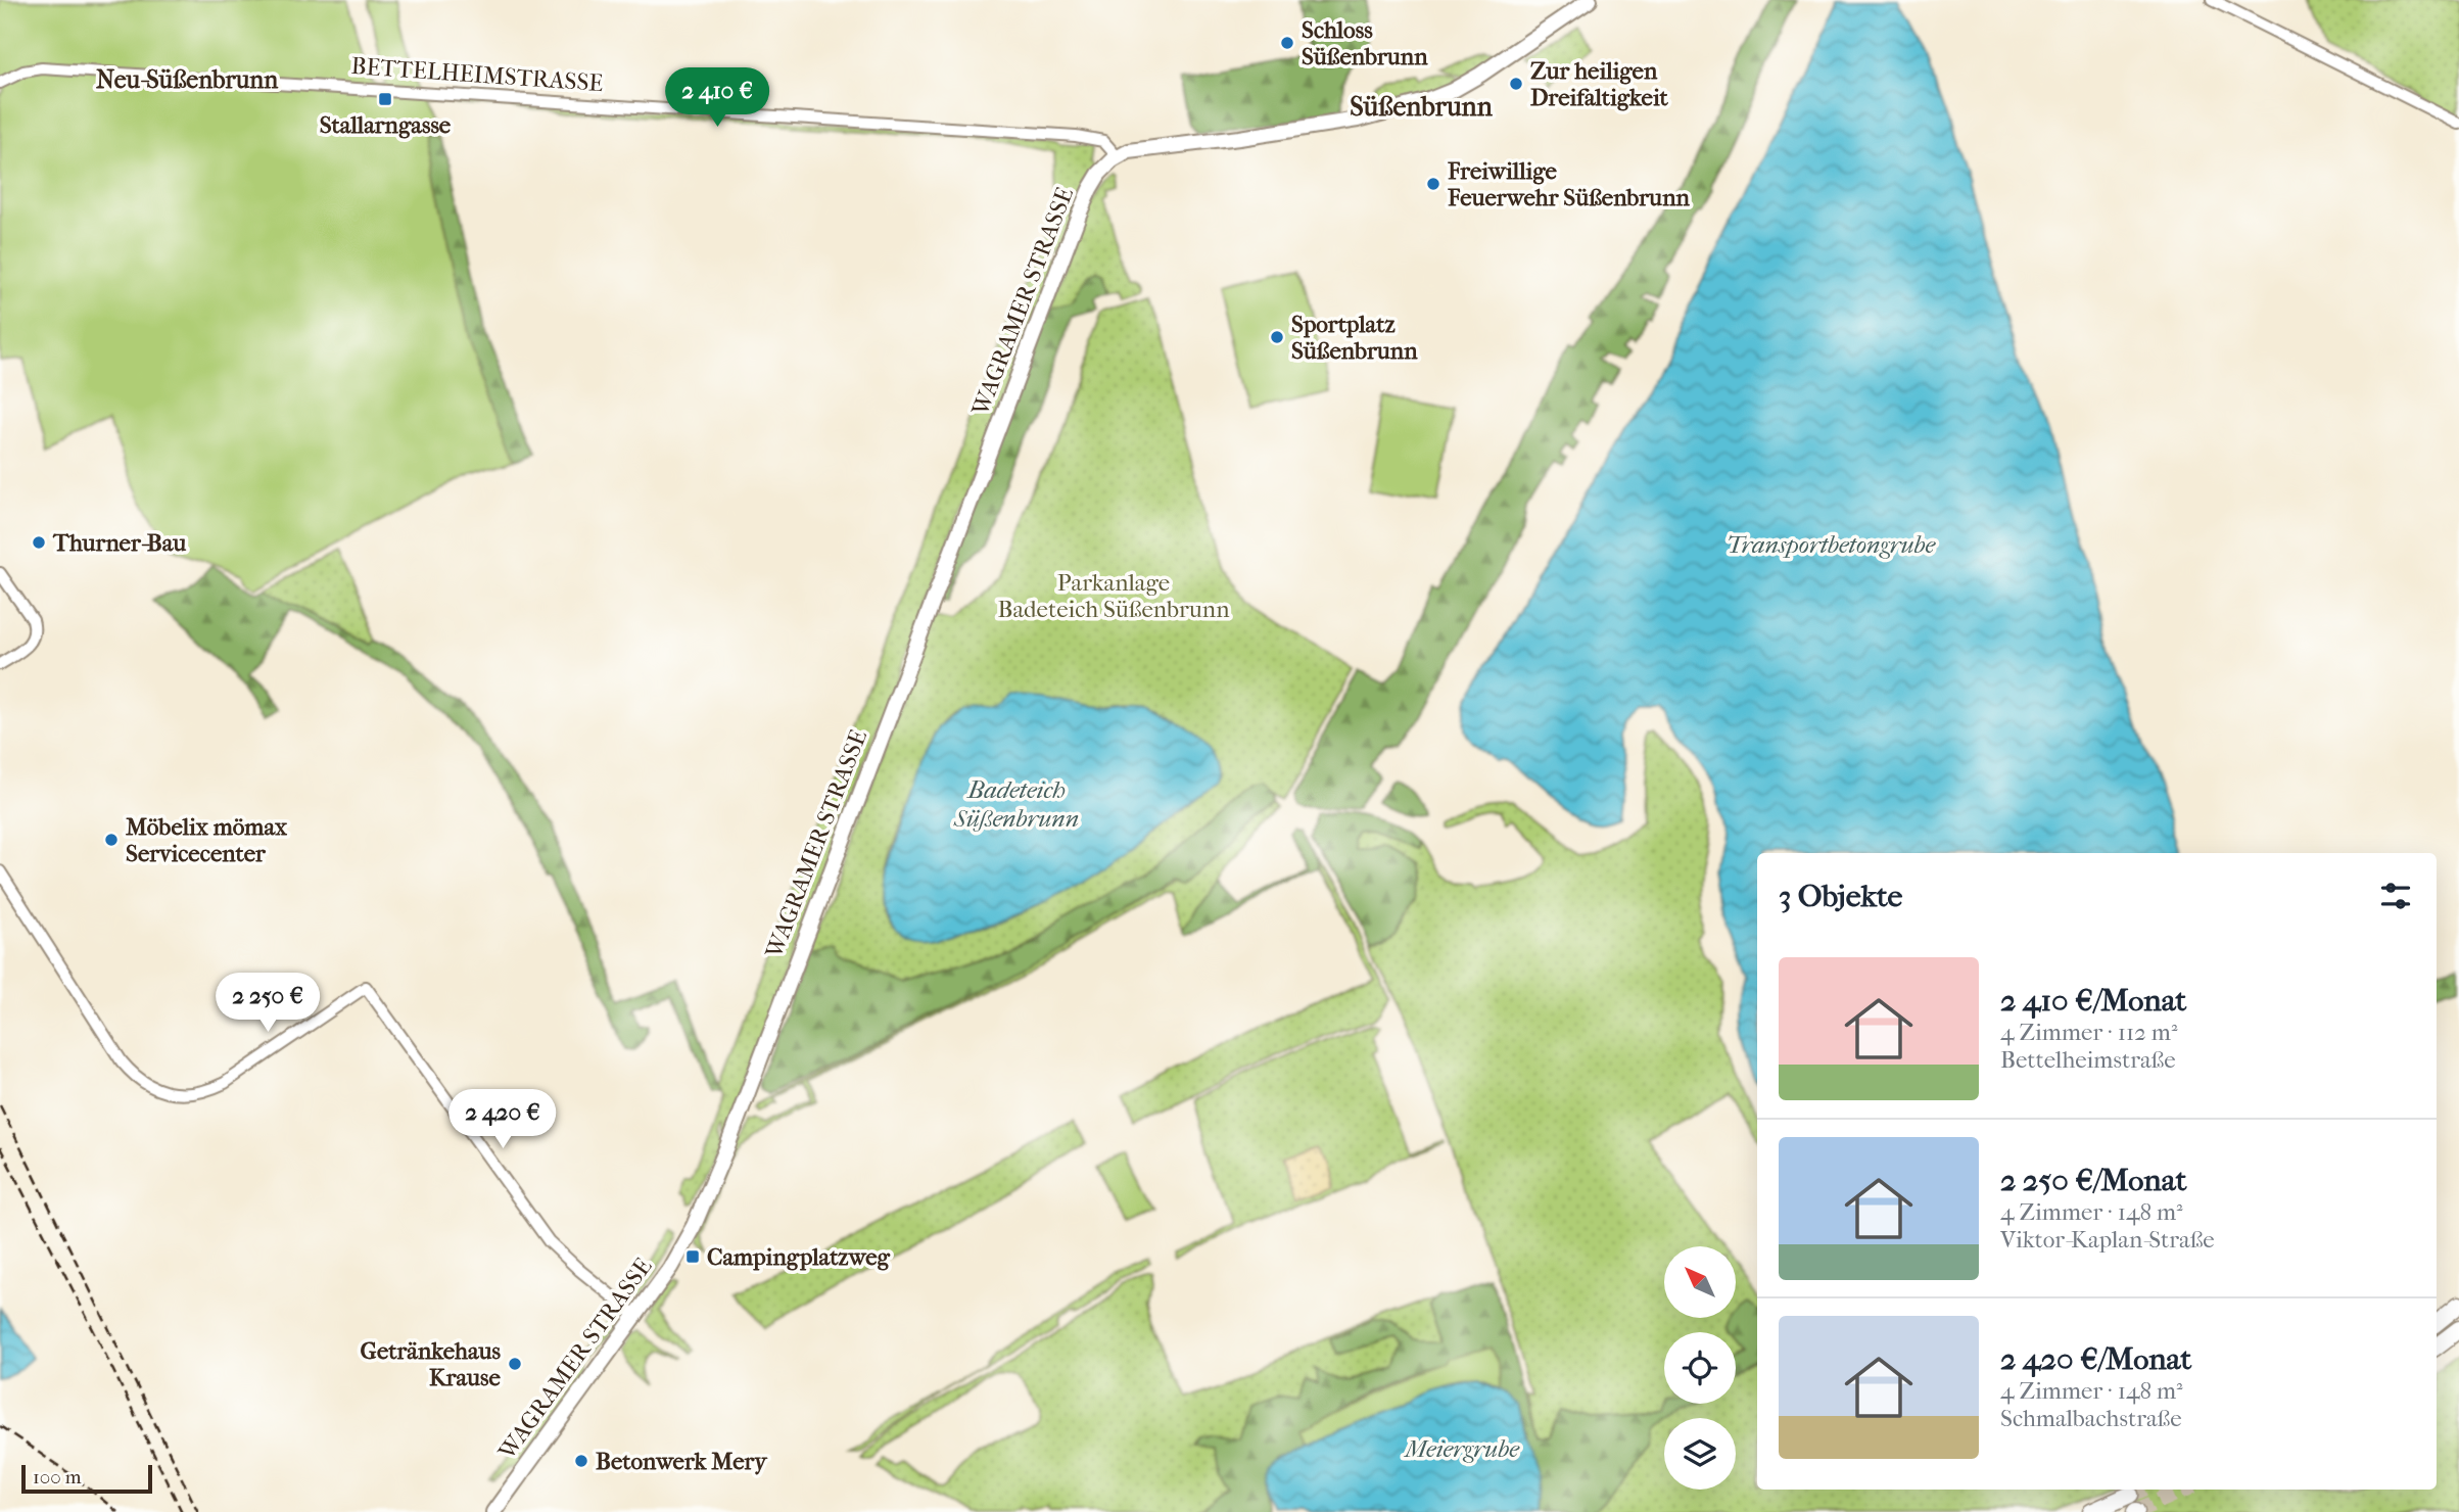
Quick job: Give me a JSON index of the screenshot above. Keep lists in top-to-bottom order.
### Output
{
  "streets": {
    "main road": ["WAGRAMER STRASSE"],
    "street": ["BETTELHEIMSTRASSE"]
  },
  "crossings": [
    ["BETTELHEIMSTRASSE", "WAGRAMER STRASSE"]
  ],
  "districts": ["Neu-Süßenbrunn", "Süßenbrunn"],
  "water": ["Transportbetongrube", "Badeteich Süßenbrunn", "Meiergrube"],
  "parks": ["Parkanlage Badeteich Süßenbrunn"],
  "places": {
    "other": [
      "Schloss Süßenbrunn",
      "Zur heiligen Dreifaltigkeit",
      "Freiwillige Feuerwehr Süßenbrunn",
      "Sportplatz Süßenbrunn",
      "Thurner-Bau",
      "Möbelix mömax Servicecenter",
      "Getränkehaus Krause",
      "Betonwerk Mery"
    ],
    "transit": ["Stallarngasse", "Campingplatzweg"]
  },
  "scale_bar": "100 m",
  "north": "top left",
  "page": {
    "price": ["2 410 €", "2 250 €", "2 420 €"],
    "heading": "3 Objekte",
    "list": [
      {
        "name": "2 410 €/Monat",
        "note": "4 Zimmer · 112 m² · Bettelheimstraße"
      },
      {
        "name": "2 250 €/Monat",
        "note": "4 Zimmer · 148 m² · Viktor-Kaplan-Straße"
      },
      {
        "name": "2 420 €/Monat",
        "note": "4 Zimmer · 148 m² · Schmalbachstraße"
      }
    ],
    "scale": "100 m"
  }
}
